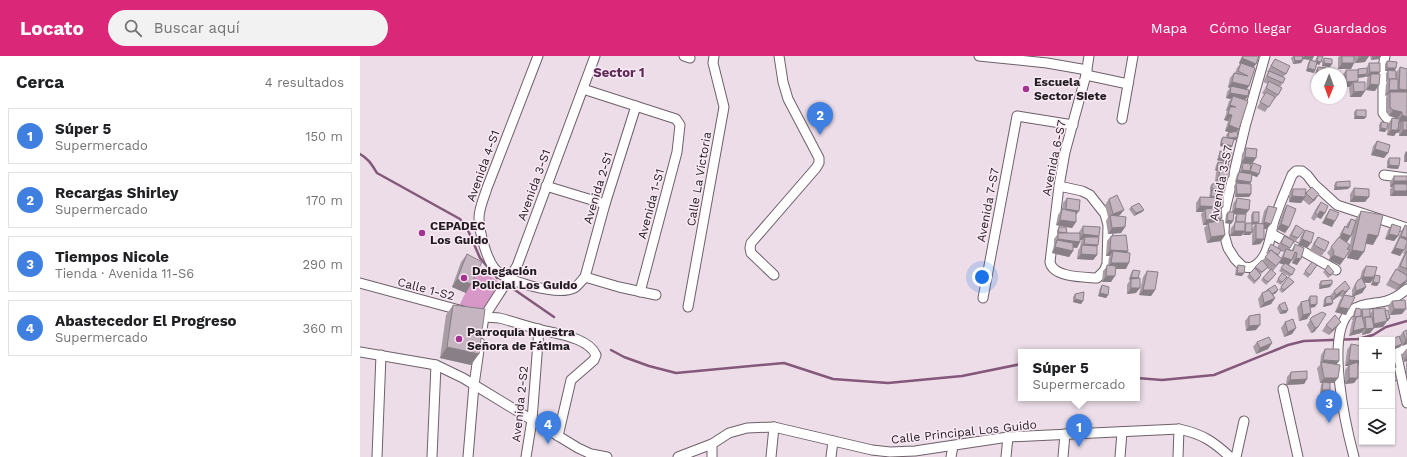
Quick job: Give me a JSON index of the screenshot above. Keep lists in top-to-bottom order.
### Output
{
  "streets": {
    "street": [
      "Avenida 6-S7",
      "Avenida 4-S1",
      "Calle La Victoria",
      "Avenida 3-S7",
      "Avenida 3-S1",
      "Avenida 2-S1",
      "Avenida 1-S1",
      "Avenida 7-S7",
      "Calle 1-S2",
      "Avenida 2-S2",
      "Calle Principal Los Guido"
    ]
  },
  "crossings": [
    ["Avenida 6-S7", "Avenida 7-S7"],
    ["Avenida 4-S1", "Avenida 3-S1"],
    ["Avenida 3-S1", "Calle 1-S2"],
    ["Avenida 2-S1", "Avenida 1-S1"],
    ["Calle 1-S2", "Avenida 2-S2"]
  ],
  "districts": ["Sector 1"],
  "places": [
    "Escuela Sector Siete",
    "CEPADEC Los Guido",
    "Delegación Policial Los Guido",
    "Parroquia Nuestra Señora de Fátima"
  ],
  "north": "bottom",
  "page": {
    "header": "Locato",
    "search": "Buscar aquí",
    "nav": ["Mapa", "Cómo llegar", "Guardados"],
    "heading": ["Cerca", "4 resultados"],
    "pins": [
      "2",
      "3",
      "4",
      "1"
    ],
    "list": [
      {
        "mark": "1",
        "name": "Súper 5",
        "note": "Supermercado",
        "value": "150 m"
      },
      {
        "mark": "2",
        "name": "Recargas Shirley",
        "note": "Supermercado",
        "value": "170 m"
      },
      {
        "mark": "3",
        "name": "Tiempos Nicole",
        "note": "Tienda · Avenida 11-S6",
        "value": "290 m"
      },
      {
        "mark": "4",
        "name": "Abastecedor El Progreso",
        "note": "Supermercado",
        "value": "360 m"
      }
    ],
    "map_buttons": ["+", "−"],
    "popup": ["Súper 5", "Supermercado"]
  }
}
